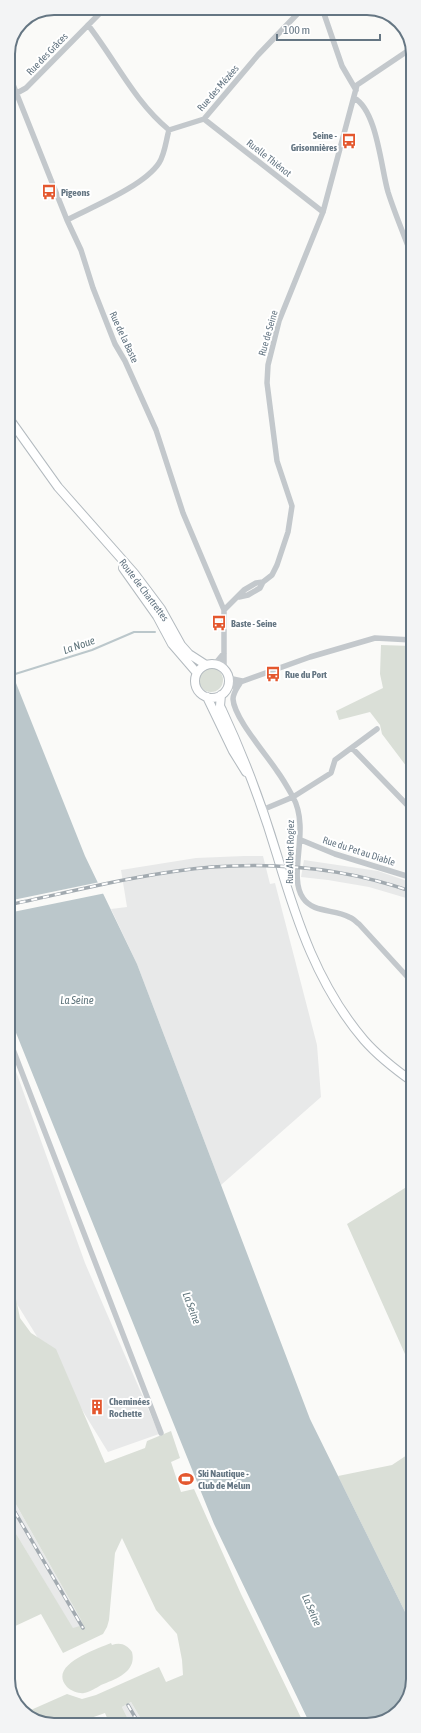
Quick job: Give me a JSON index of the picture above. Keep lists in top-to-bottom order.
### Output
{
  "streets": {
    "main road": ["Route de Chartrettes"],
    "street": [
      "Rue des Grâces",
      "Rue des Mézées",
      "Ruelle Thiénot",
      "Rue de Seine",
      "Rue de la Baste",
      "Rue du Pet au Diable",
      "Rue Albert Rogiez"
    ]
  },
  "crossings": [
    ["Rue des Grâces", "Rue de la Baste"],
    ["Rue des Mézées", "Ruelle Thiénot"],
    ["Ruelle Thiénot", "Rue de Seine"],
    ["Rue de Seine", "Rue de la Baste"],
    ["Rue du Pet au Diable", "Rue Albert Rogiez"]
  ],
  "water": ["La Noue", "La Seine"],
  "places": {
    "bus stop": [
      "Seine - Grisonnières",
      "Pigeons",
      "Baste - Seine",
      "Rue du Port"
    ],
    "building": ["Cheminées Rochette"],
    "sports": ["Ski Nautique - Club de Melun"]
  },
  "scale_bar": "100 m"
}
